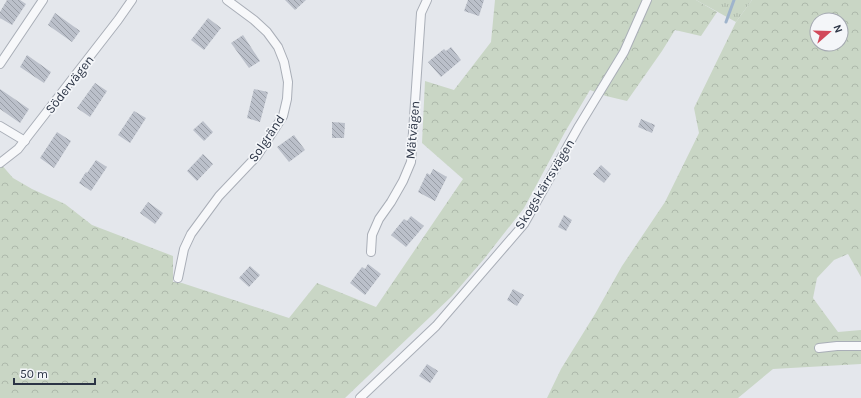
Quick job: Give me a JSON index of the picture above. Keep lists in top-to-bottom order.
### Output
{
  "streets": {
    "street": [
      "Södervägen",
      "Mätvägen",
      "Solgränd",
      "Skogskärrsvägen"
    ]
  },
  "scale_bar": "50 m",
  "north": "right"
}
